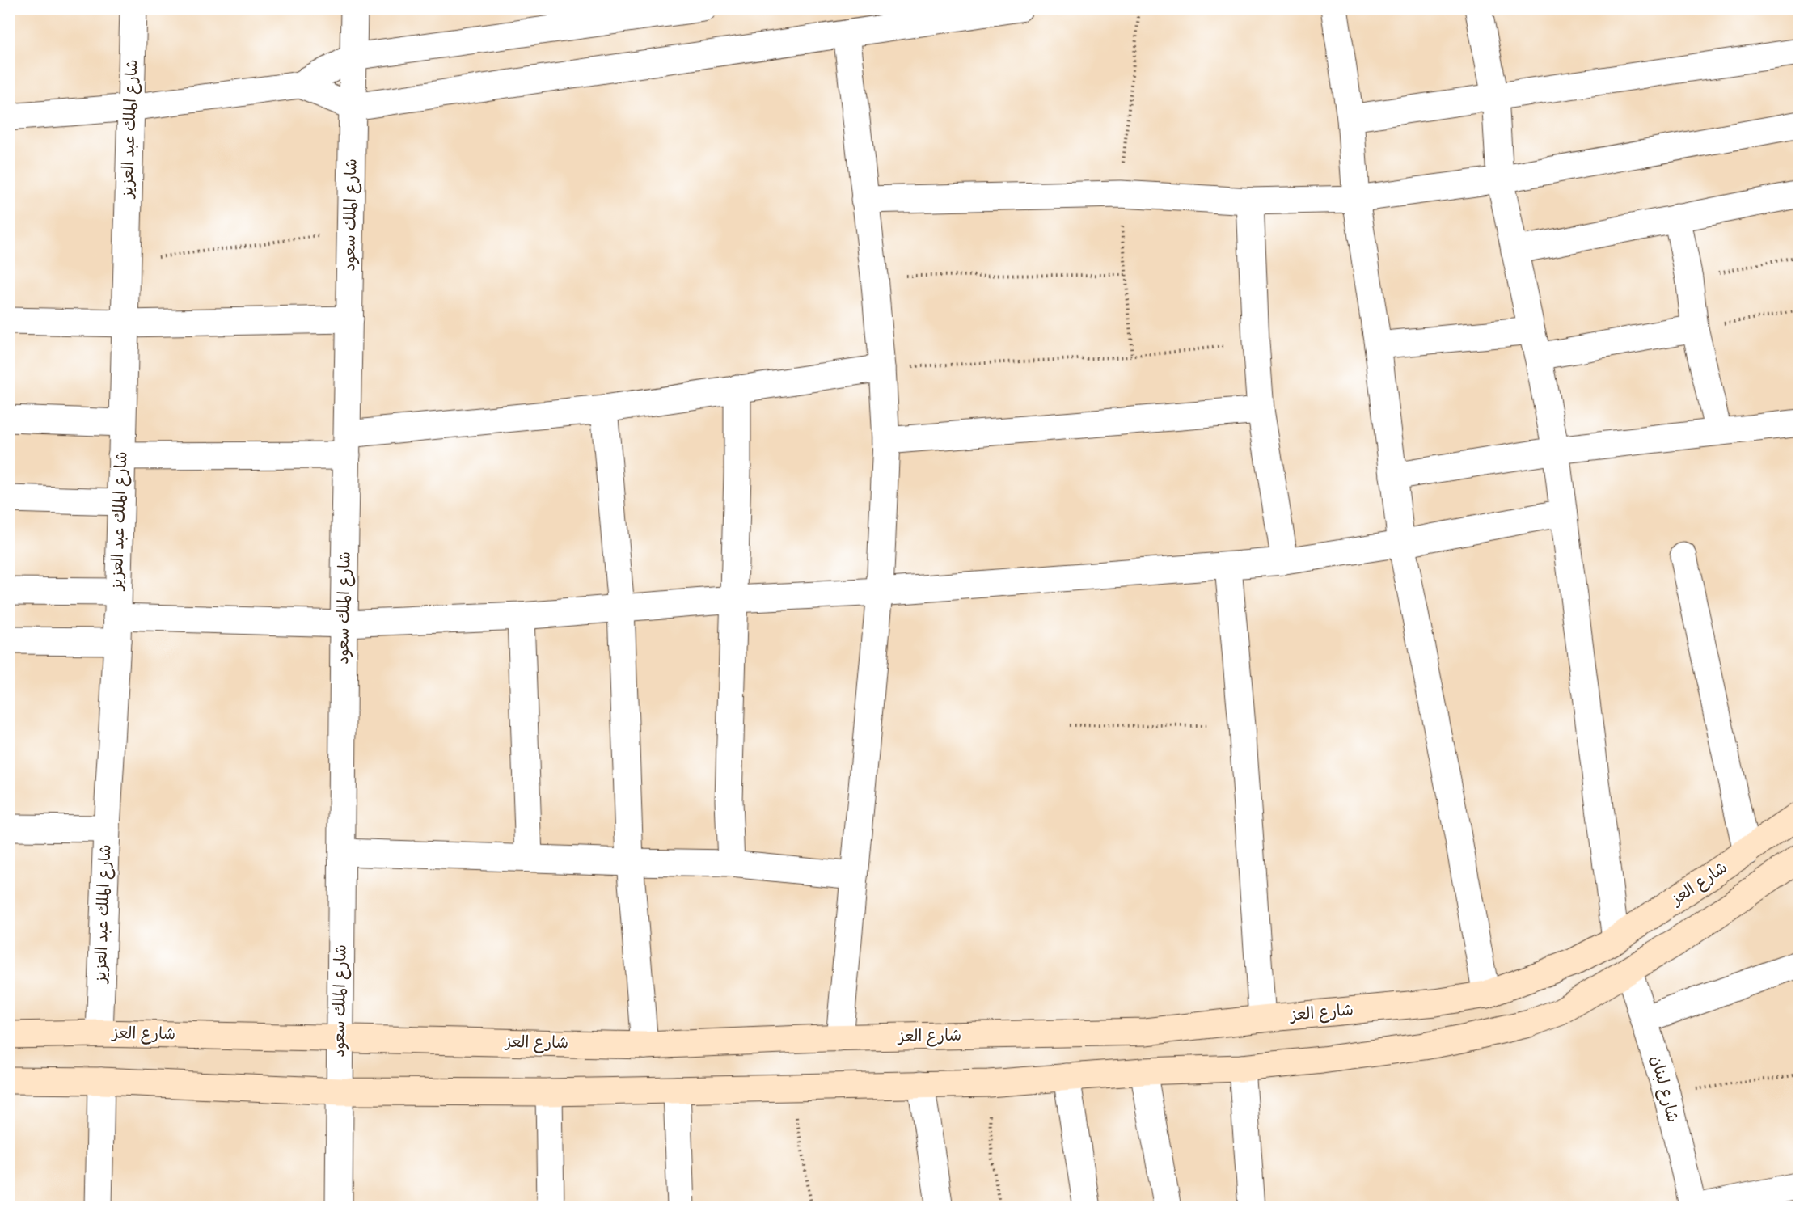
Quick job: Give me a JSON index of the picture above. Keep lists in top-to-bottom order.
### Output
{
  "streets": {
    "main road": ["شارع العز"],
    "street": ["شارع الملك عبد العزيز", "شارع الملك سعود", "شارع لبنان"]
  },
  "crossings": [
    ["شارع الملك عبد العزيز", "شارع العز"],
    ["شارع الملك سعود", "شارع العز"]
  ]
}
